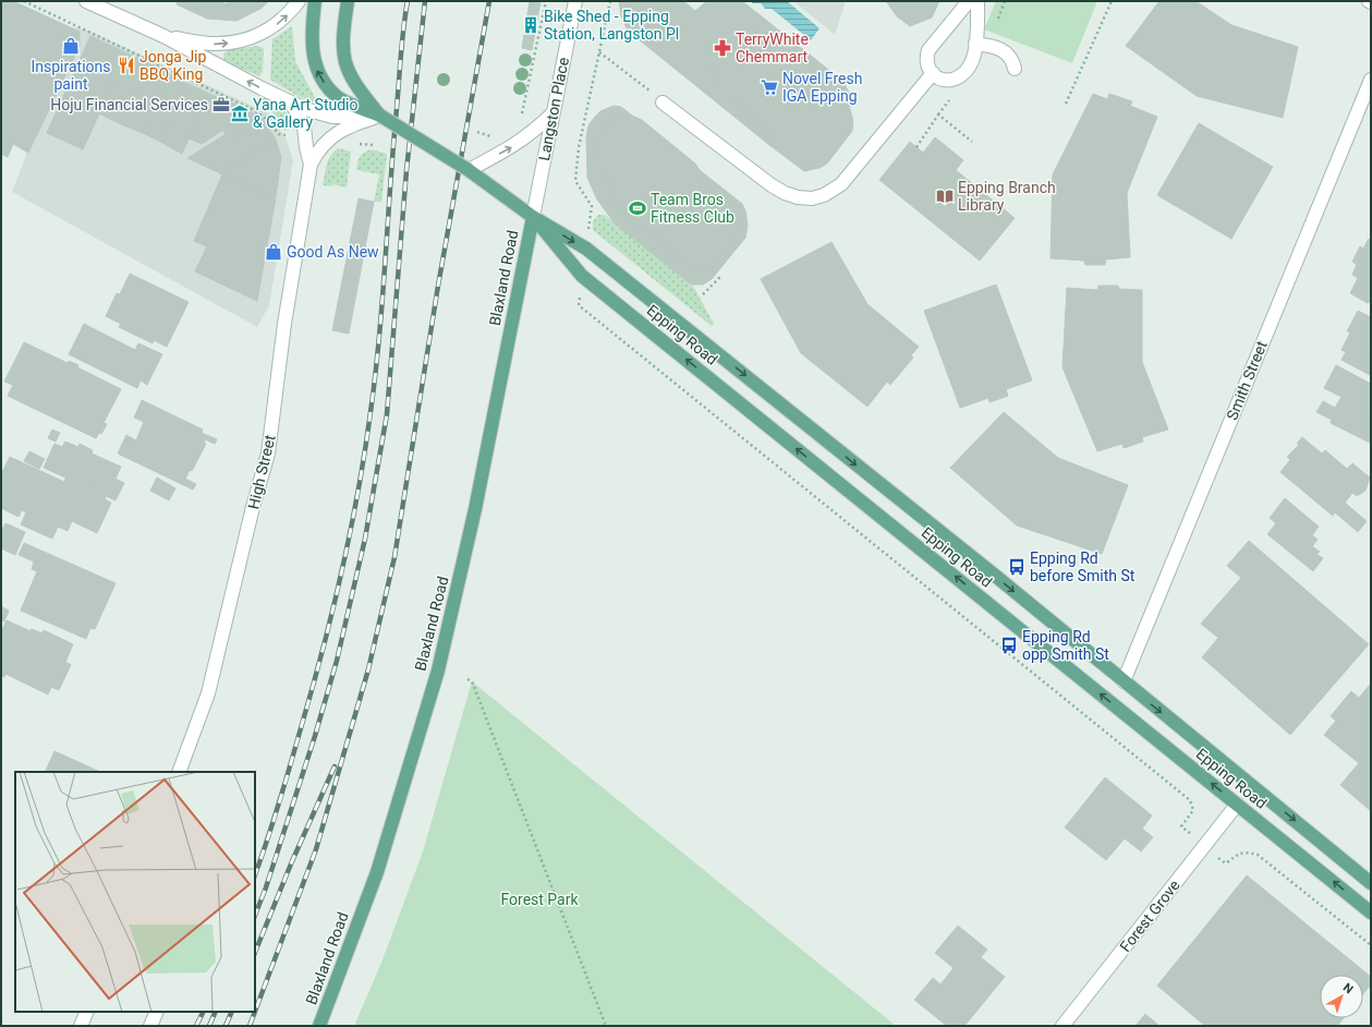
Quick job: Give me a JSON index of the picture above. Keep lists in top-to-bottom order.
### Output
{
  "streets": {
    "main road": ["Blaxland Road", "Epping Road"],
    "street": [
      "Langston Place",
      "Smith Street",
      "High Street",
      "Forest Grove"
    ]
  },
  "crossings": [
    ["Langston Place", "Blaxland Road"],
    ["Langston Place", "Epping Road"],
    ["Blaxland Road", "Epping Road"],
    ["Epping Road", "Smith Street"],
    ["Epping Road", "High Street"],
    ["Epping Road", "Forest Grove"]
  ],
  "parks": ["Forest Park"],
  "places": {
    "building": ["Bike Shed - Epping Station, Langston Pl"],
    "shop": ["Inspirations paint", "Good As New"],
    "pharmacy": ["TerryWhite Chemmart"],
    "restaurant": ["Jonga Jip BBQ King"],
    "supermarket": ["Novel Fresh IGA Epping"],
    "office": ["Hoju Financial Services"],
    "museum": ["Yana Art Studio & Gallery"],
    "library": ["Epping Branch Library"],
    "sports": ["Team Bros Fitness Club"],
    "bus stop": ["Epping Rd before Smith St", "Epping Rd opp Smith St"]
  },
  "north": "top right"
}
